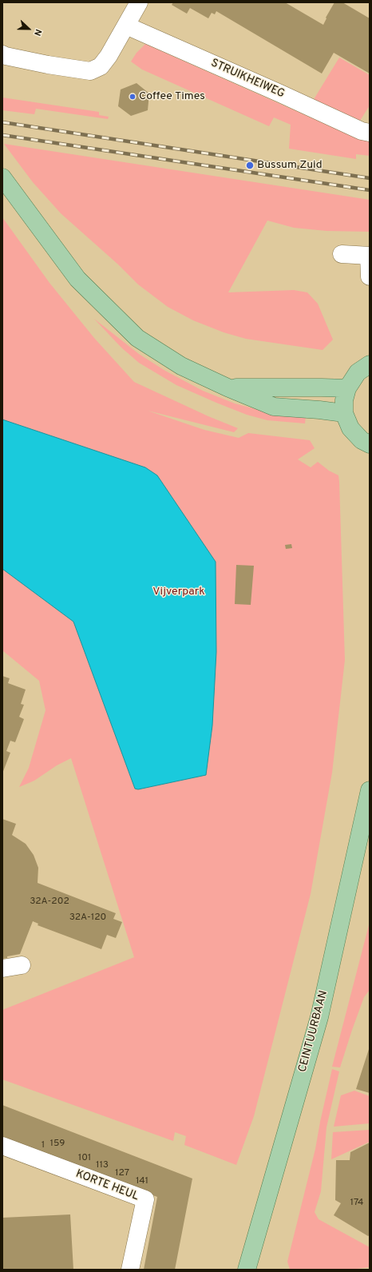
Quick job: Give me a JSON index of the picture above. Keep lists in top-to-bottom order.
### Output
{
  "streets": {
    "main road": ["CEINTUURBAAN"],
    "street": ["STRUIKHEIWEG", "KORTE HEUL"]
  },
  "parks": ["Vijverpark"],
  "places": ["Coffee Times", "Bussum Zuid"],
  "house_numbers": [
    "32A-202",
    "32A-120",
    "159",
    "1",
    "101",
    "113",
    "127",
    "141",
    "174"
  ],
  "north": "right"
}
